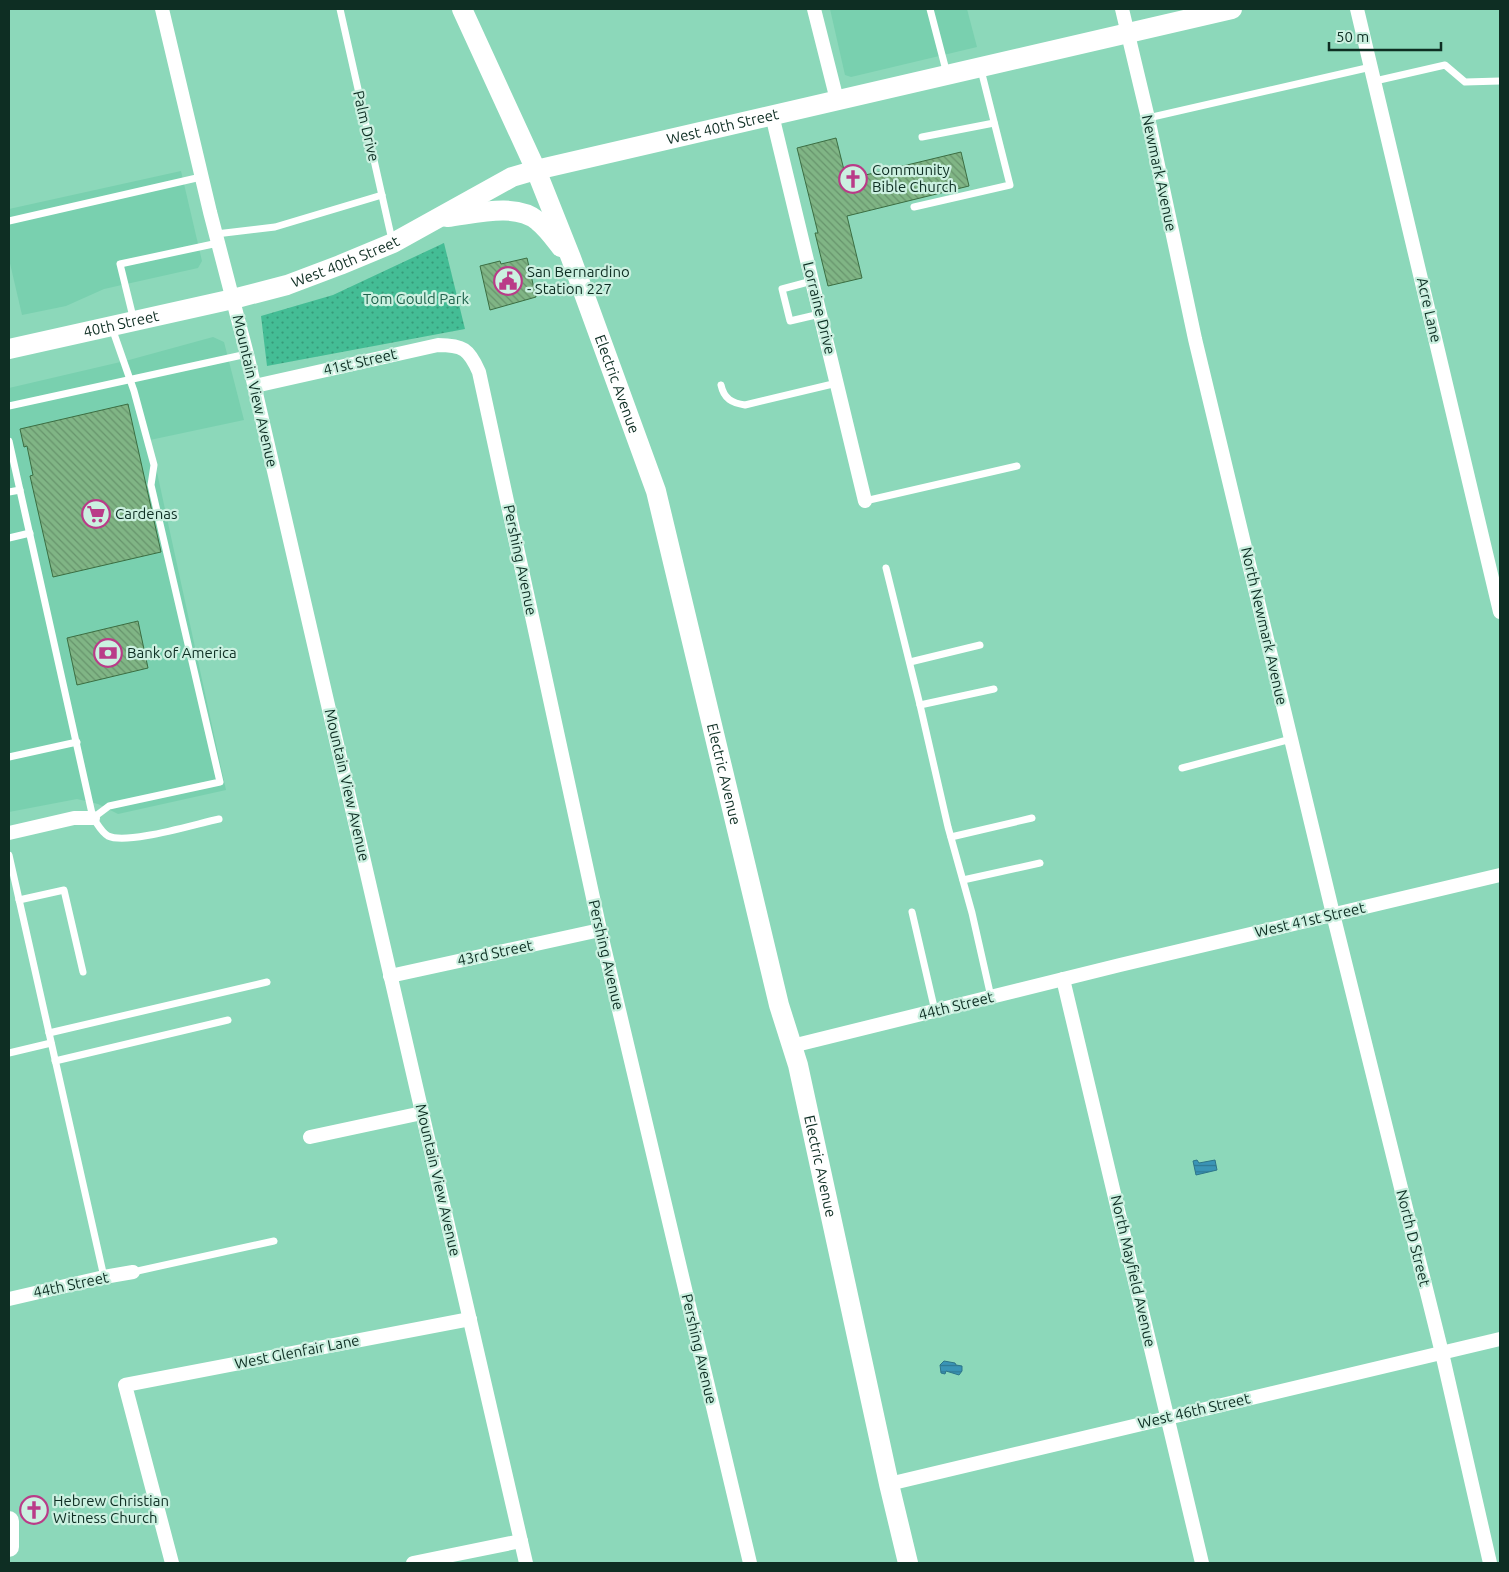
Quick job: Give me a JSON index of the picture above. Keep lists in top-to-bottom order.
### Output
{
  "streets": {
    "main road": ["West 40th Street", "40th Street", "Electric Avenue"],
    "street": [
      "Newmark Avenue",
      "Lorraine Drive",
      "Acre Lane",
      "41st Street",
      "Mountain View Avenue",
      "Pershing Avenue",
      "North Newmark Avenue",
      "West 41st Street",
      "43rd Street",
      "44th Street",
      "North D Street",
      "North Mayfield Avenue",
      "West Glenfair Lane",
      "West 46th Street"
    ],
    "lane": ["Palm Drive"]
  },
  "crossings": [
    ["Palm Drive", "West 40th Street"],
    ["West 40th Street", "Newmark Avenue"],
    ["West 40th Street", "Lorraine Drive"],
    ["West 40th Street", "40th Street"],
    ["West 40th Street", "Electric Avenue"],
    ["West 40th Street", "Mountain View Avenue"],
    ["Newmark Avenue", "North Newmark Avenue"],
    ["40th Street", "Mountain View Avenue"],
    ["41st Street", "Mountain View Avenue"],
    ["41st Street", "Pershing Avenue"],
    ["Electric Avenue", "44th Street"],
    ["Electric Avenue", "West 46th Street"],
    ["Mountain View Avenue", "43rd Street"],
    ["Mountain View Avenue", "West Glenfair Lane"],
    ["Pershing Avenue", "43rd Street"],
    ["North Newmark Avenue", "West 41st Street"],
    ["North Newmark Avenue", "North D Street"],
    ["West 41st Street", "44th Street"],
    ["West 41st Street", "North D Street"],
    ["44th Street", "North Mayfield Avenue"],
    ["North D Street", "West 46th Street"],
    ["North Mayfield Avenue", "West 46th Street"]
  ],
  "parks": ["Tom Gould Park"],
  "places": {
    "church": ["Community Bible Church", "Hebrew Christian Witness Church"],
    "public building": ["San Bernardino - Station 227"],
    "supermarket": ["Cardenas"],
    "bank": ["Bank of America"]
  },
  "scale_bar": "50 m"
}
